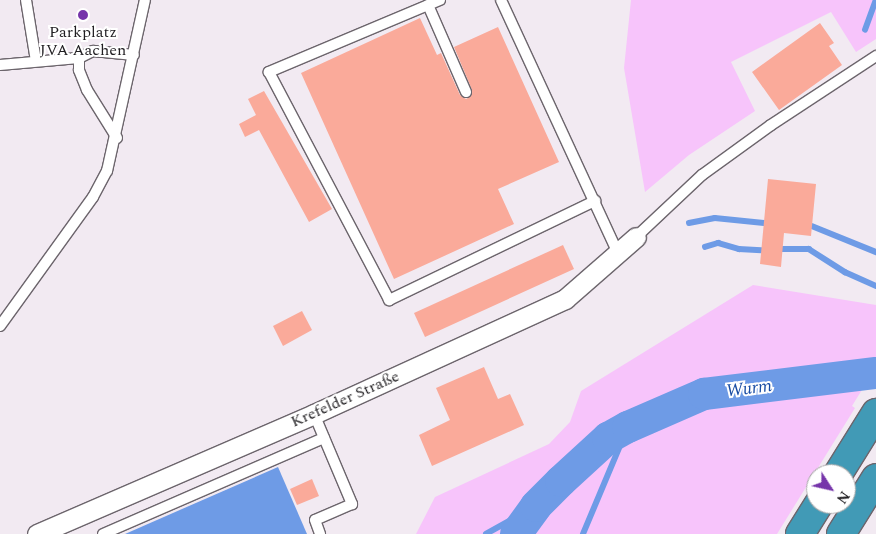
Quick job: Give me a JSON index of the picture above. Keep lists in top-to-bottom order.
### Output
{
  "streets": {
    "street": ["Krefelder Straße"]
  },
  "water": ["Wurm"],
  "places": ["Parkplatz JVA Aachen"],
  "north": "bottom right"
}
